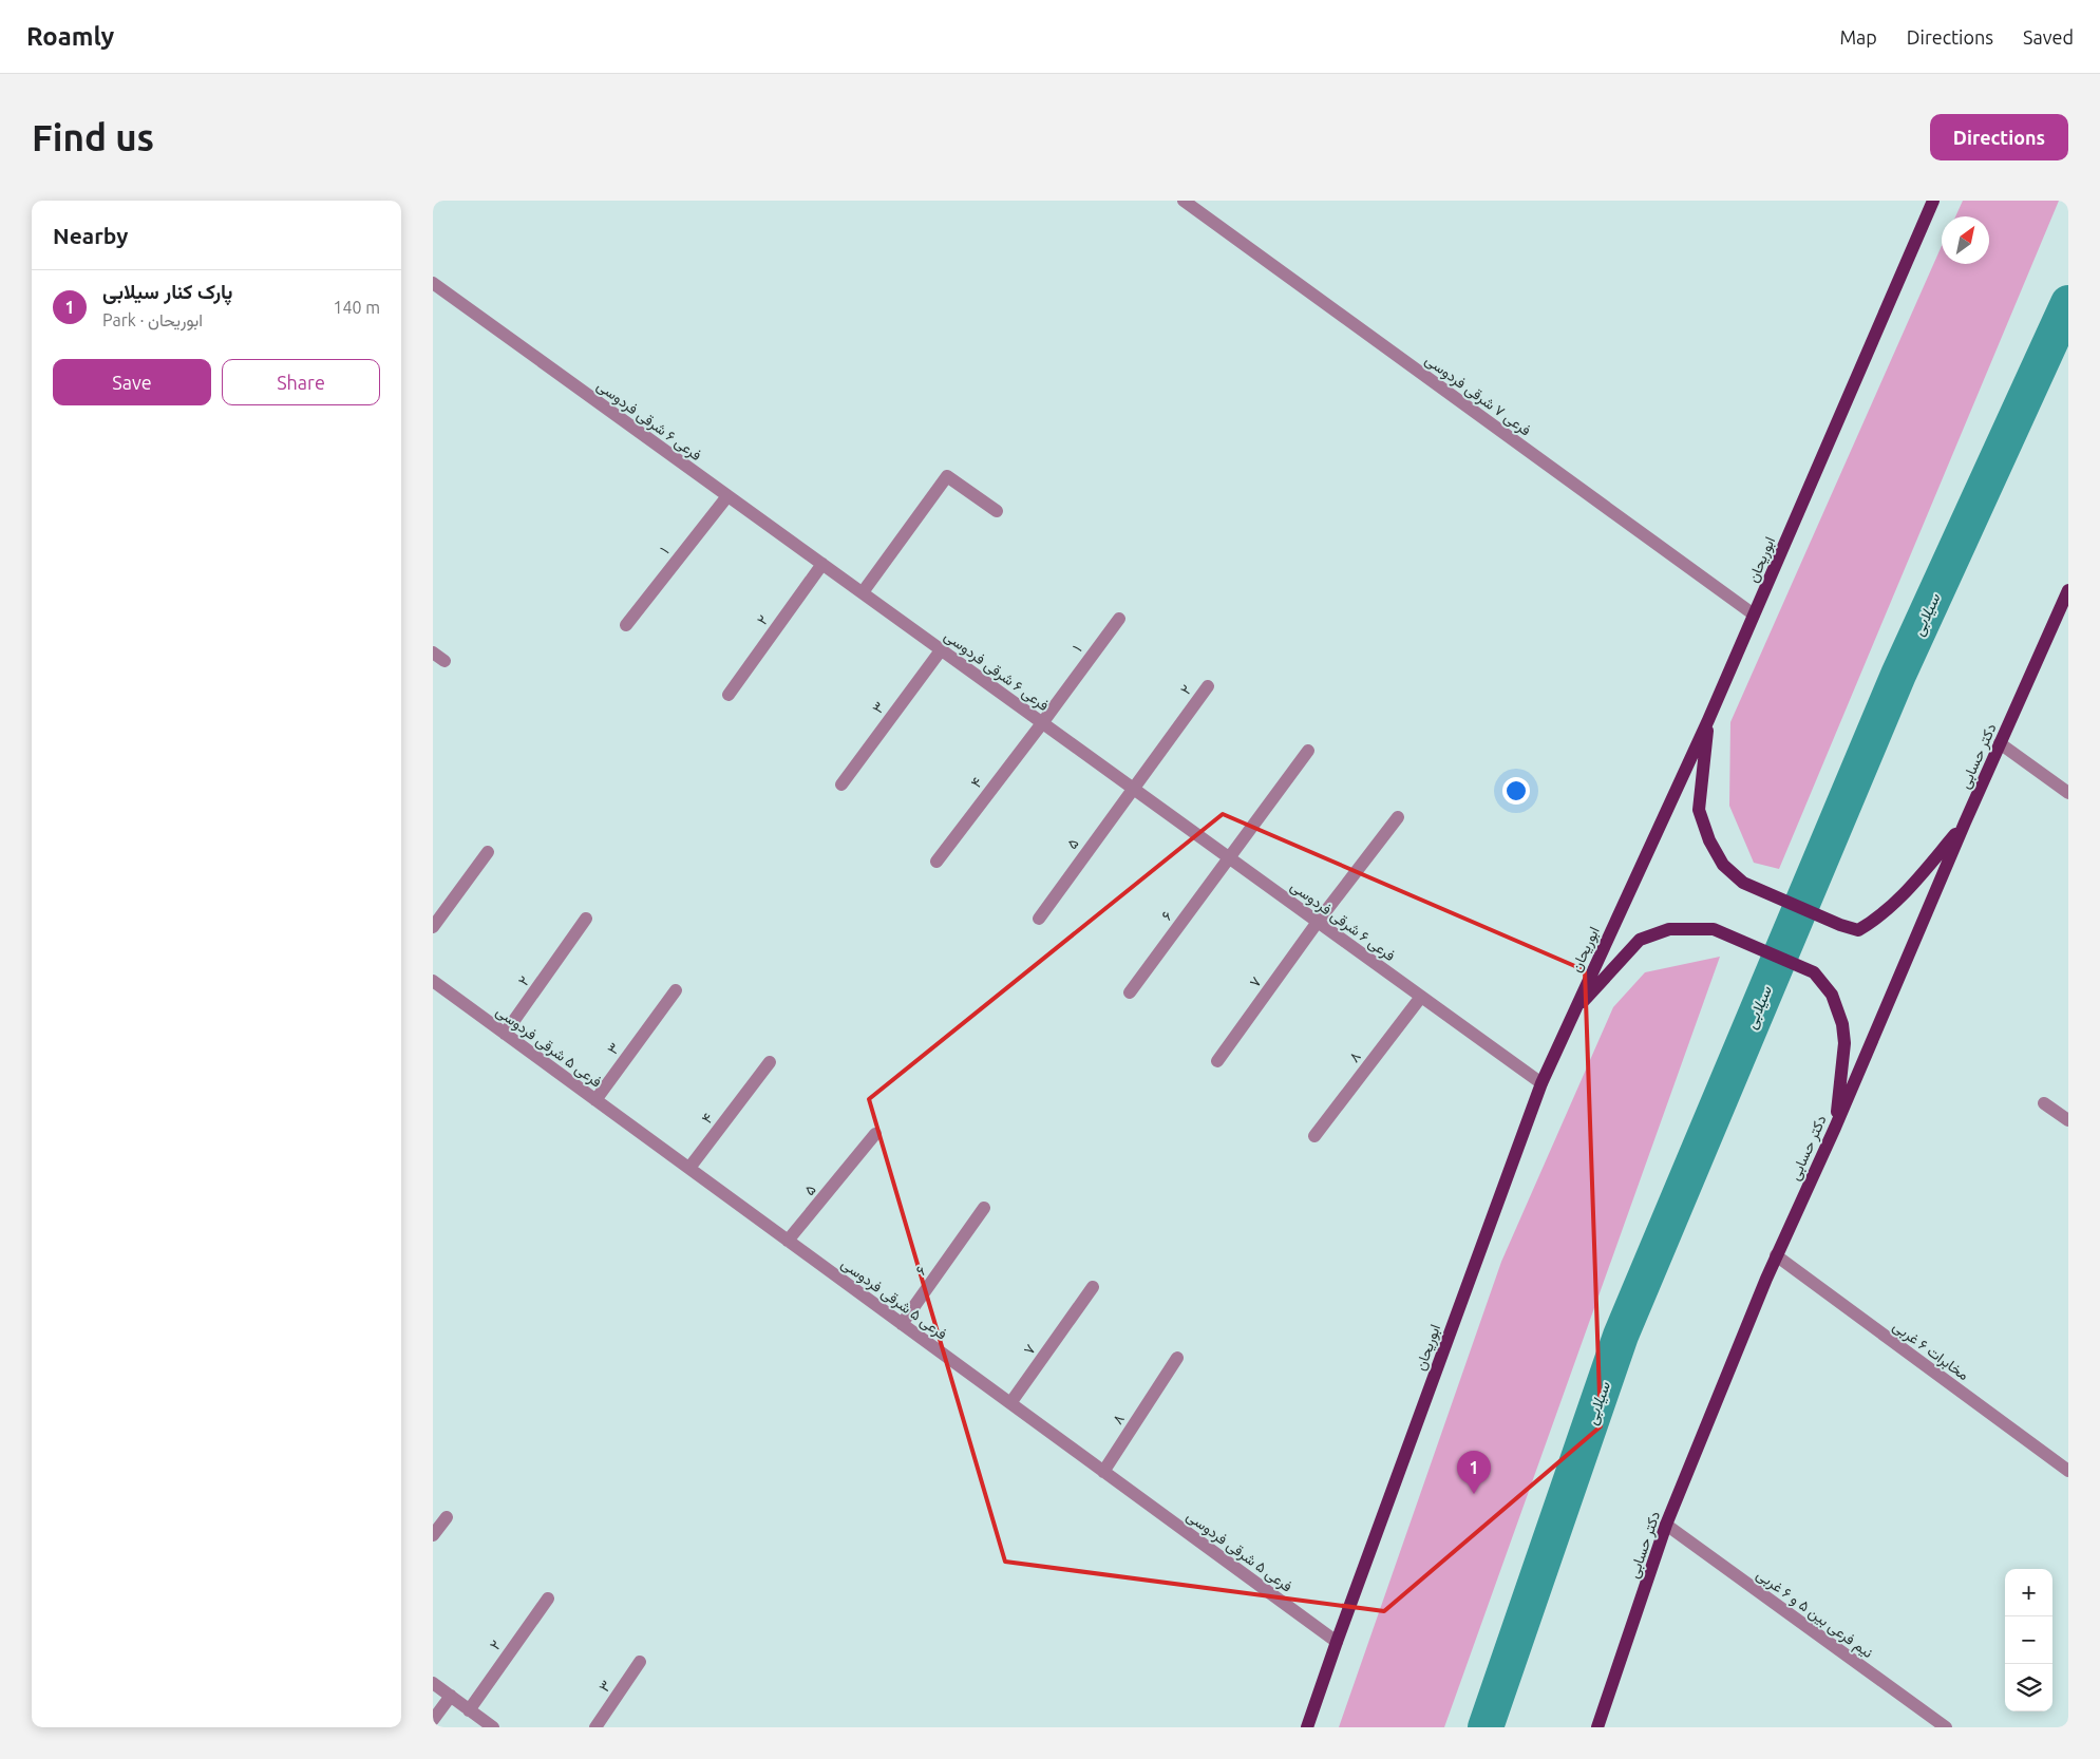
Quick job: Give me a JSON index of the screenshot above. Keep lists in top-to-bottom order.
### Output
{
  "streets": {
    "main road": ["ابوریحان", "دکتر حسابی"],
    "street": [
      "فرعی ۷ شرقی فردوسی",
      "فرعی ۶ شرقی فردوسی",
      "۱",
      "۲",
      "۳",
      "۴",
      "۵",
      "۶",
      "۷",
      "فرعی ۵ شرقی فردوسی",
      "۸",
      "مخابرات ۶ غربی",
      "نیم فرعی بین ۵ و ۶ غربی"
    ]
  },
  "crossings": [
    ["فرعی ۷ شرقی فردوسی", "ابوریحان"],
    ["فرعی ۶ شرقی فردوسی", "۱"],
    ["فرعی ۶ شرقی فردوسی", "ابوریحان"],
    ["فرعی ۶ شرقی فردوسی", "۲"],
    ["فرعی ۶ شرقی فردوسی", "۳"],
    ["فرعی ۶ شرقی فردوسی", "۴"],
    ["فرعی ۶ شرقی فردوسی", "۵"],
    ["فرعی ۶ شرقی فردوسی", "۶"],
    ["فرعی ۶ شرقی فردوسی", "۷"],
    ["فرعی ۶ شرقی فردوسی", "۸"],
    ["۱", "۴"],
    ["ابوریحان", "فرعی ۵ شرقی فردوسی"],
    ["۲", "۵"],
    ["۲", "فرعی ۵ شرقی فردوسی"],
    ["۳", "فرعی ۵ شرقی فردوسی"],
    ["دکتر حسابی", "مخابرات ۶ غربی"],
    ["دکتر حسابی", "نیم فرعی بین ۵ و ۶ غربی"],
    ["۴", "فرعی ۵ شرقی فردوسی"],
    ["۵", "فرعی ۵ شرقی فردوسی"],
    ["۶", "فرعی ۵ شرقی فردوسی"],
    ["۷", "فرعی ۵ شرقی فردوسی"],
    ["فرعی ۵ شرقی فردوسی", "۸"]
  ],
  "water": ["سیلابی"],
  "north": "top right",
  "page": {
    "header": "Roamly",
    "nav": ["Map", "Directions", "Saved"],
    "buttons": [
      "Directions",
      ["Save", "Share"]
    ],
    "title": "Find us",
    "heading": "Nearby",
    "list": [
      {
        "mark": "1",
        "name": "پارک کنار سیلابی",
        "note": "Park · ابوریحان",
        "value": "140 m"
      }
    ],
    "pins": "1",
    "map_buttons": ["+", "−"]
  }
}
